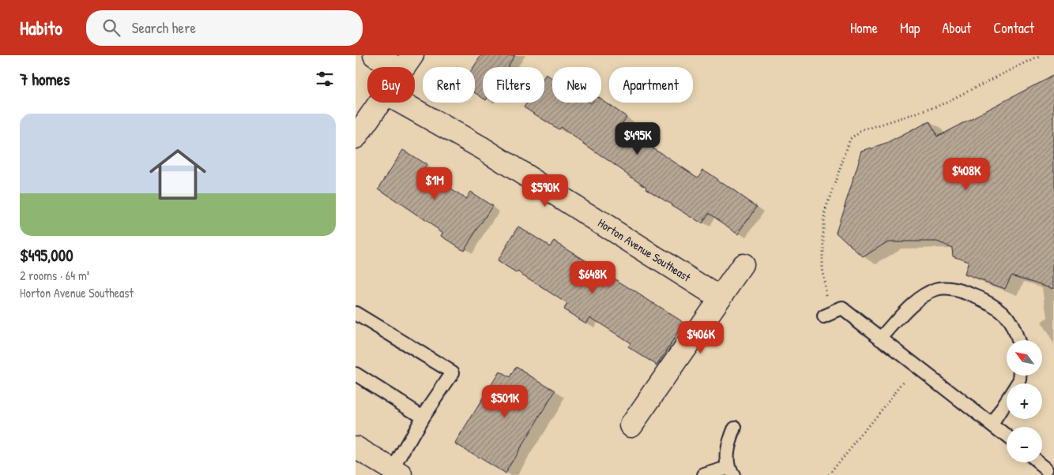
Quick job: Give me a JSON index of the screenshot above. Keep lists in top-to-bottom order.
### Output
{
  "streets": {
    "street": ["Horton Avenue Southeast"]
  },
  "north": "top left",
  "page": {
    "header": "Habito",
    "search": "Search here",
    "nav": [
      "Home",
      "Map",
      "About",
      "Contact"
    ],
    "heading": "7 homes",
    "chip": [
      "Buy",
      "Rent",
      "Filters",
      "New",
      "Apartment"
    ],
    "list": [
      {
        "name": "$495,000",
        "note": "2 rooms · 64 m² · Horton Avenue Southeast"
      }
    ],
    "price": [
      "$495K",
      "$408K",
      "$1M",
      "$590K",
      "$648K",
      "$406K",
      "$501K"
    ],
    "map_buttons": ["+", "−"]
  }
}
